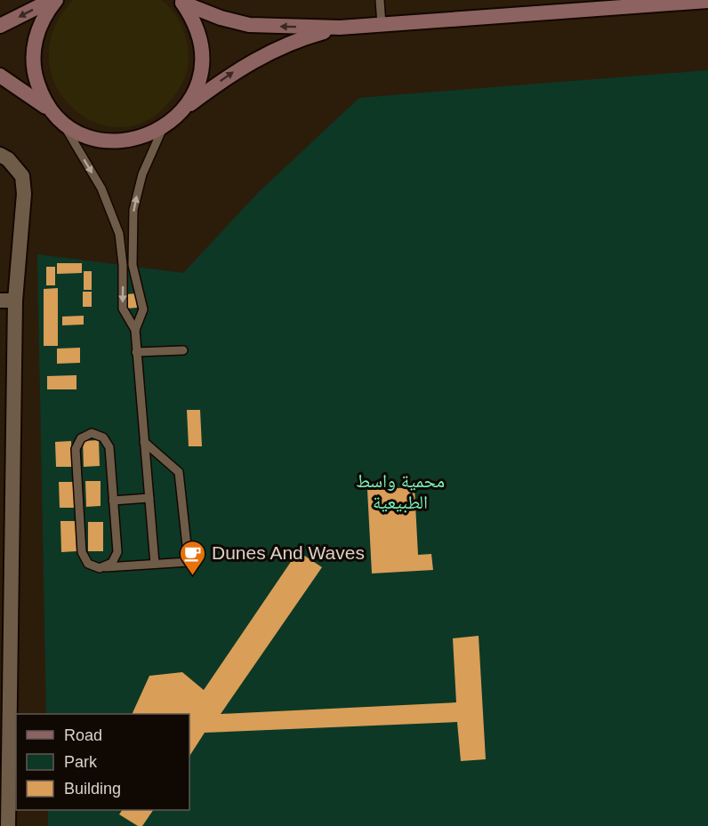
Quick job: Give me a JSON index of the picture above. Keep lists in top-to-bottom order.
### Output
{
  "parks": ["محمية واسط الطبيعية"],
  "places": {
    "cafe": ["Dunes And Waves"]
  },
  "legend": ["Road", "Park", "Building"]
}
